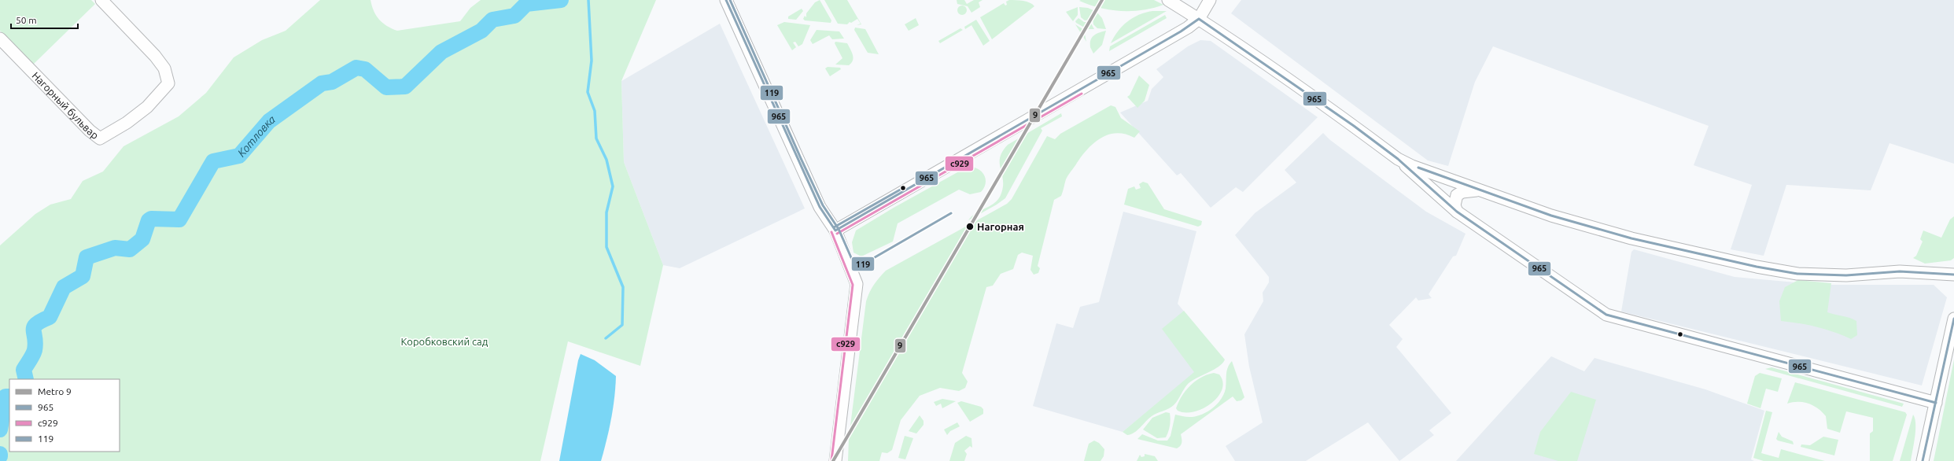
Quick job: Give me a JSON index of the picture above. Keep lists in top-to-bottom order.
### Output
{
  "streets": {
    "street": ["Нагорный бульвар"]
  },
  "water": ["Котловка"],
  "parks": ["Коробковский сад"],
  "places": ["Нагорная"],
  "lines": [
    "metro line 9",
    "transit line 965",
    "transit line 119",
    "transit line с929"
  ],
  "legend": [
    "Metro 9",
    "965",
    "с929",
    "119"
  ],
  "scale_bar": "50 m"
}
